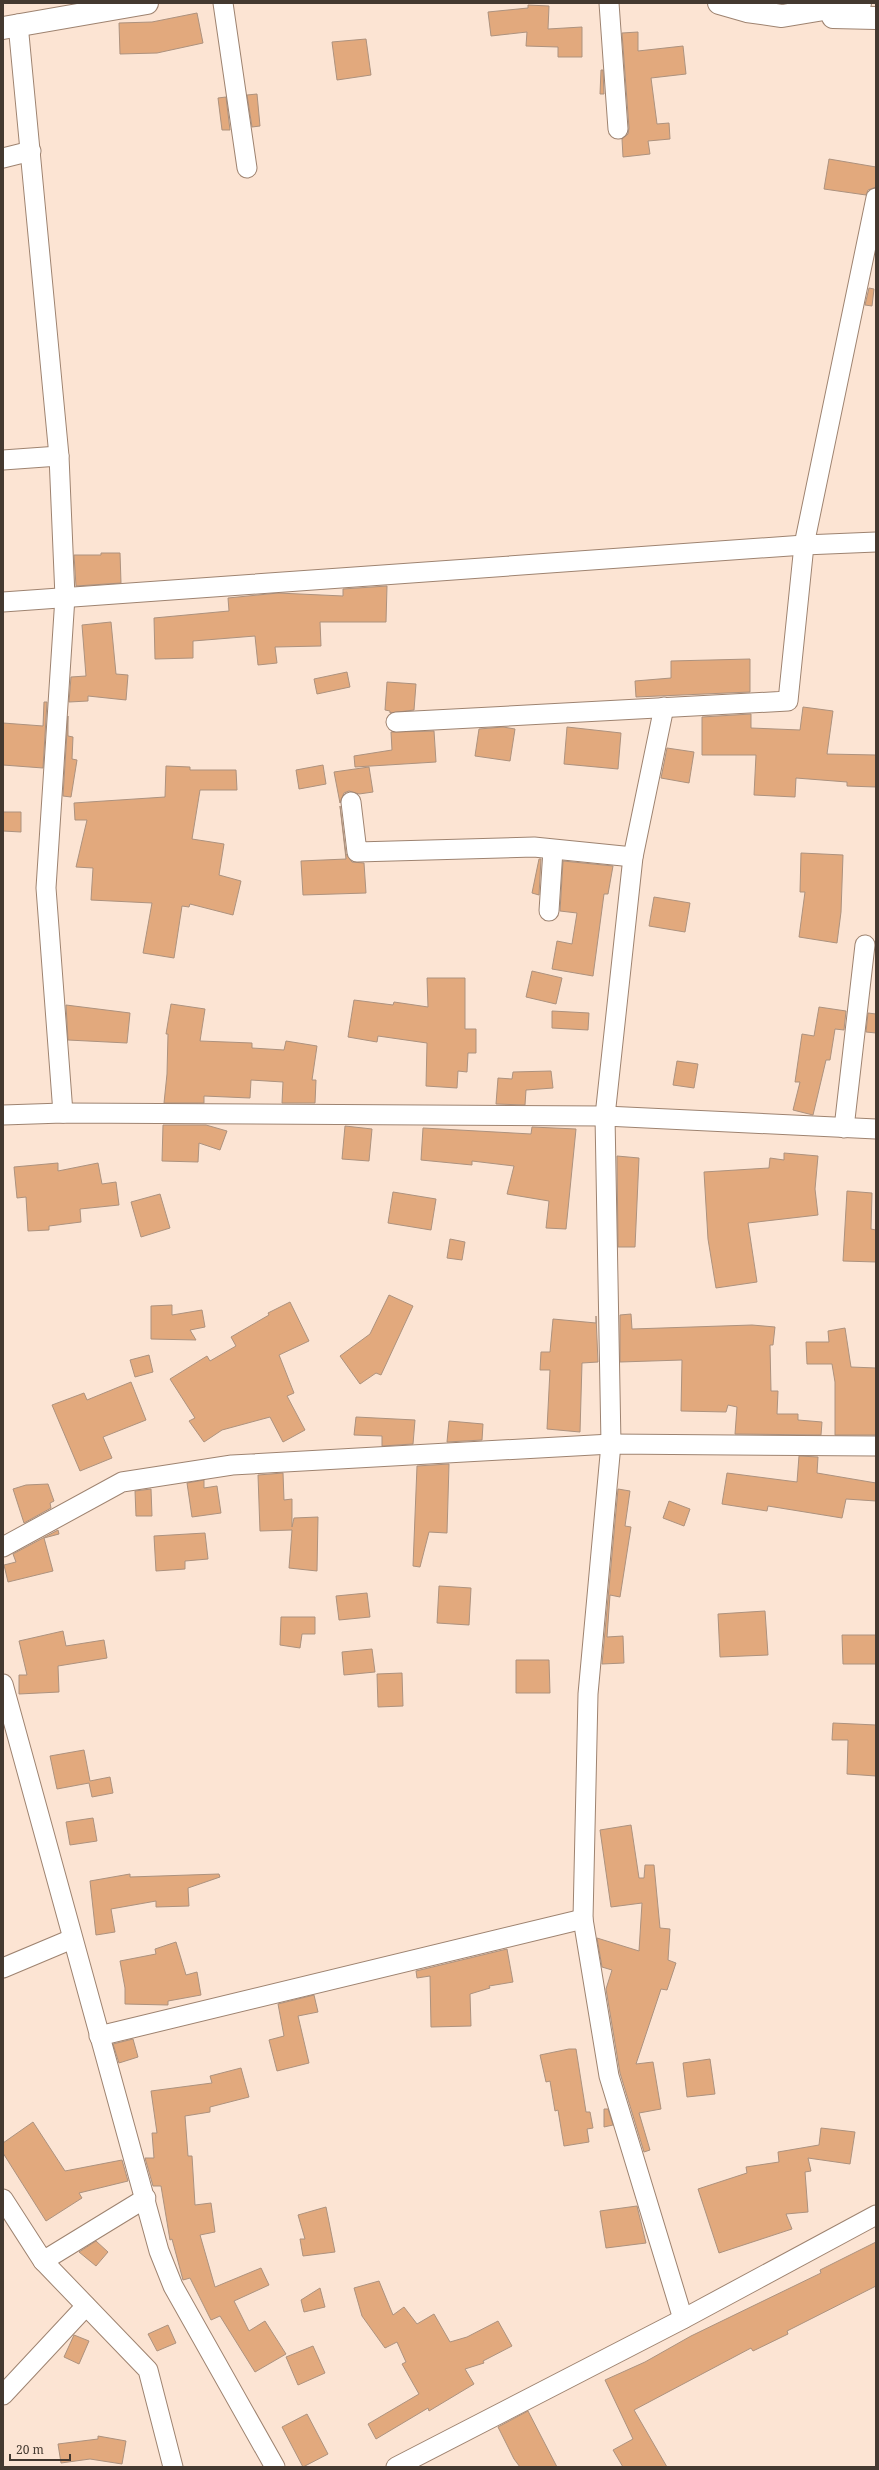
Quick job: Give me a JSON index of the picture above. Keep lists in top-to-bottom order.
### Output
{
  "scale_bar": "20 m"
}
